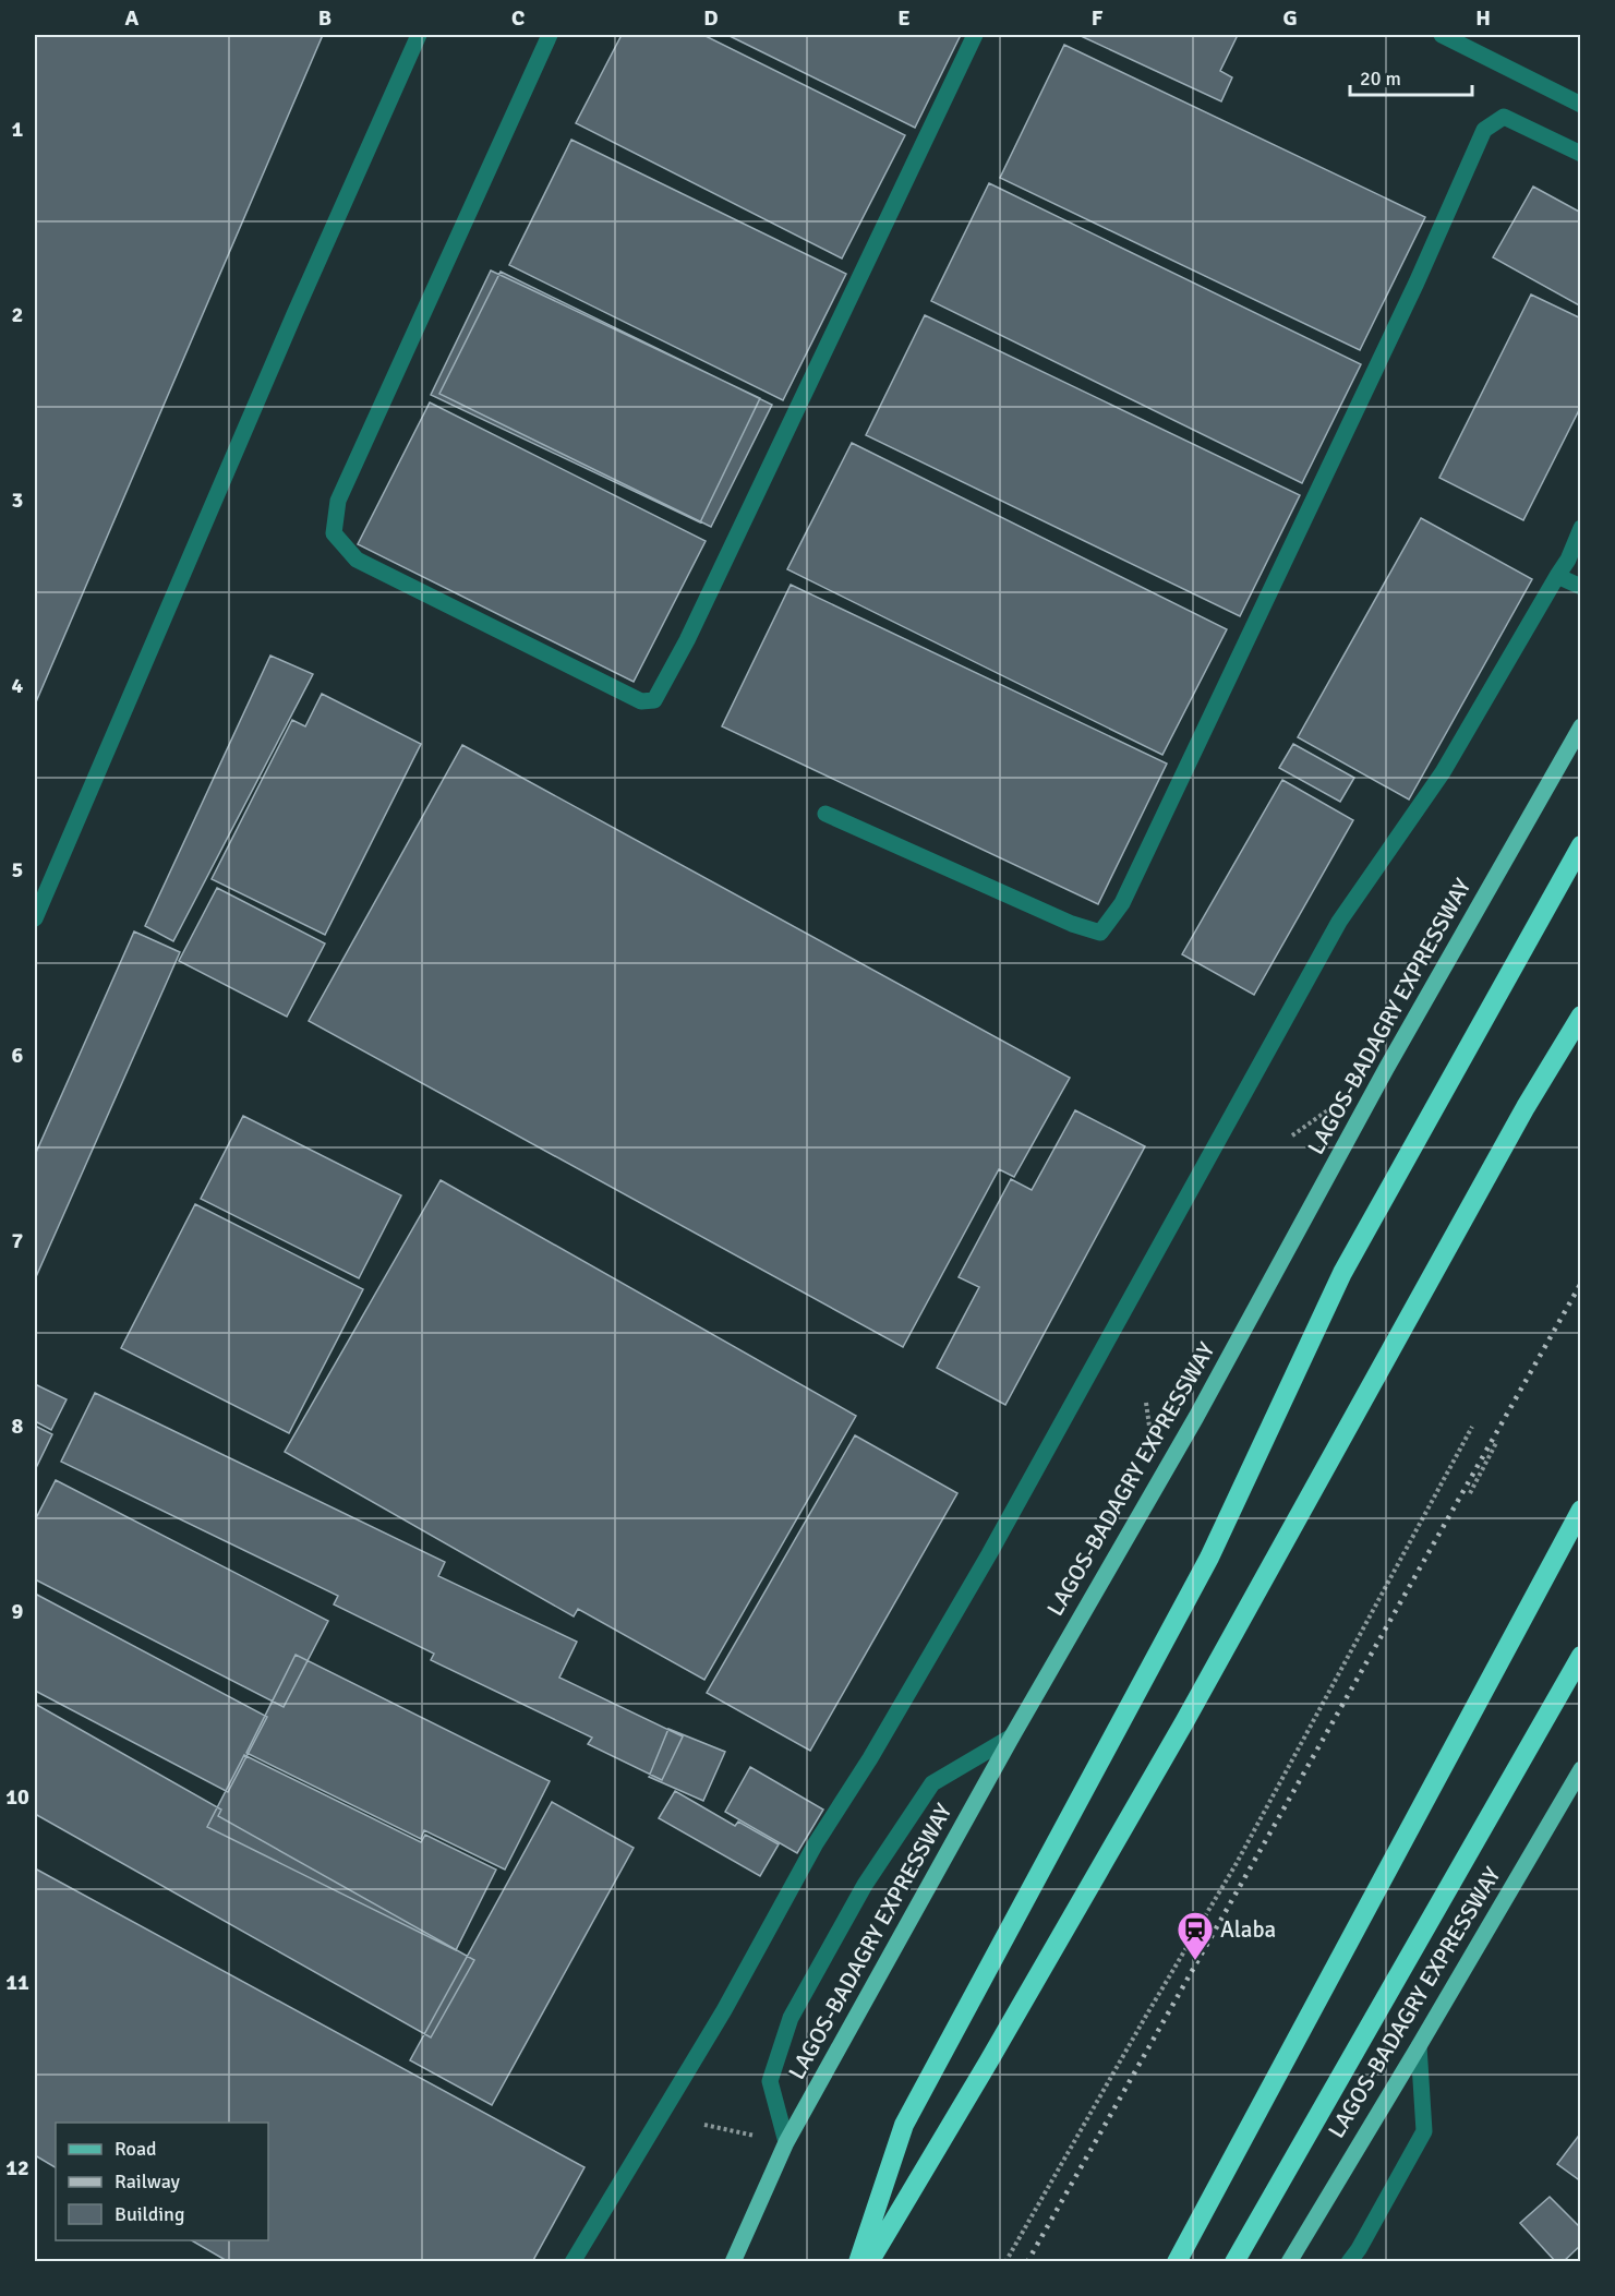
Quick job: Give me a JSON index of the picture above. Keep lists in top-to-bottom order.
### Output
{
  "streets": {
    "main road": ["LAGOS-BADAGRY EXPRESSWAY"]
  },
  "places": {
    "station": ["Alaba"]
  },
  "legend": ["Road", "Railway", "Building"],
  "scale_bar": "20 m",
  "grid": {
    "columns": [
      "A",
      "B",
      "C",
      "D",
      "E",
      "F",
      "G",
      "H"
    ],
    "rows": [
      "1",
      "2",
      "3",
      "4",
      "5",
      "6",
      "7",
      "8",
      "9",
      "10",
      "11",
      "12"
    ]
  }
}
